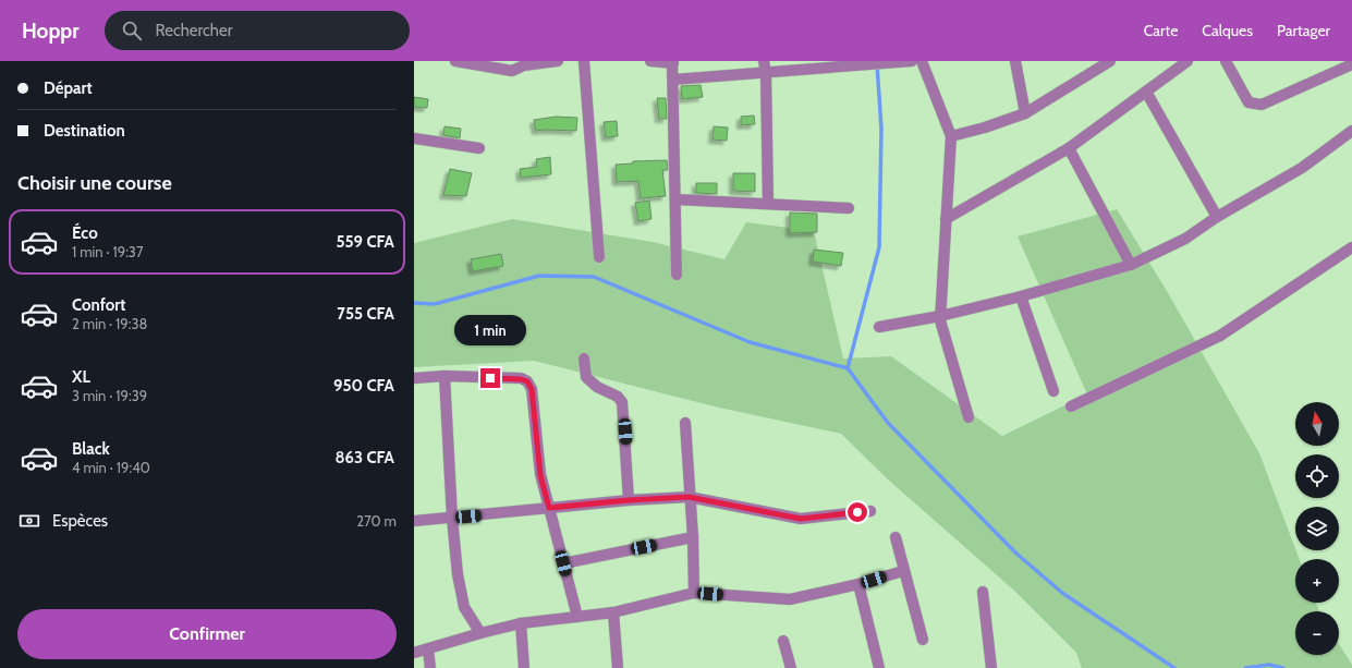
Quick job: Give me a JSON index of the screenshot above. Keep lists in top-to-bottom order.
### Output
{
  "north": "top",
  "page": {
    "header": "Hoppr",
    "search": "Rechercher",
    "nav": ["Carte", "Calques", "Partager"],
    "banner": ["Départ", "Destination"],
    "heading": "Choisir une course",
    "list": [
      {
        "name": "Éco",
        "note": "1 min · 19:37",
        "value": "559 CFA"
      },
      {
        "name": "Confort",
        "note": "2 min · 19:38",
        "value": "755 CFA"
      },
      {
        "name": "XL",
        "note": "3 min · 19:39",
        "value": "950 CFA"
      },
      {
        "name": "Black",
        "note": "4 min · 19:40",
        "value": "863 CFA"
      }
    ],
    "bubble": "1 min",
    "map_buttons": ["+", "−"],
    "pay": ["Espèces", "270 m"],
    "buttons": "Confirmer"
  }
}
